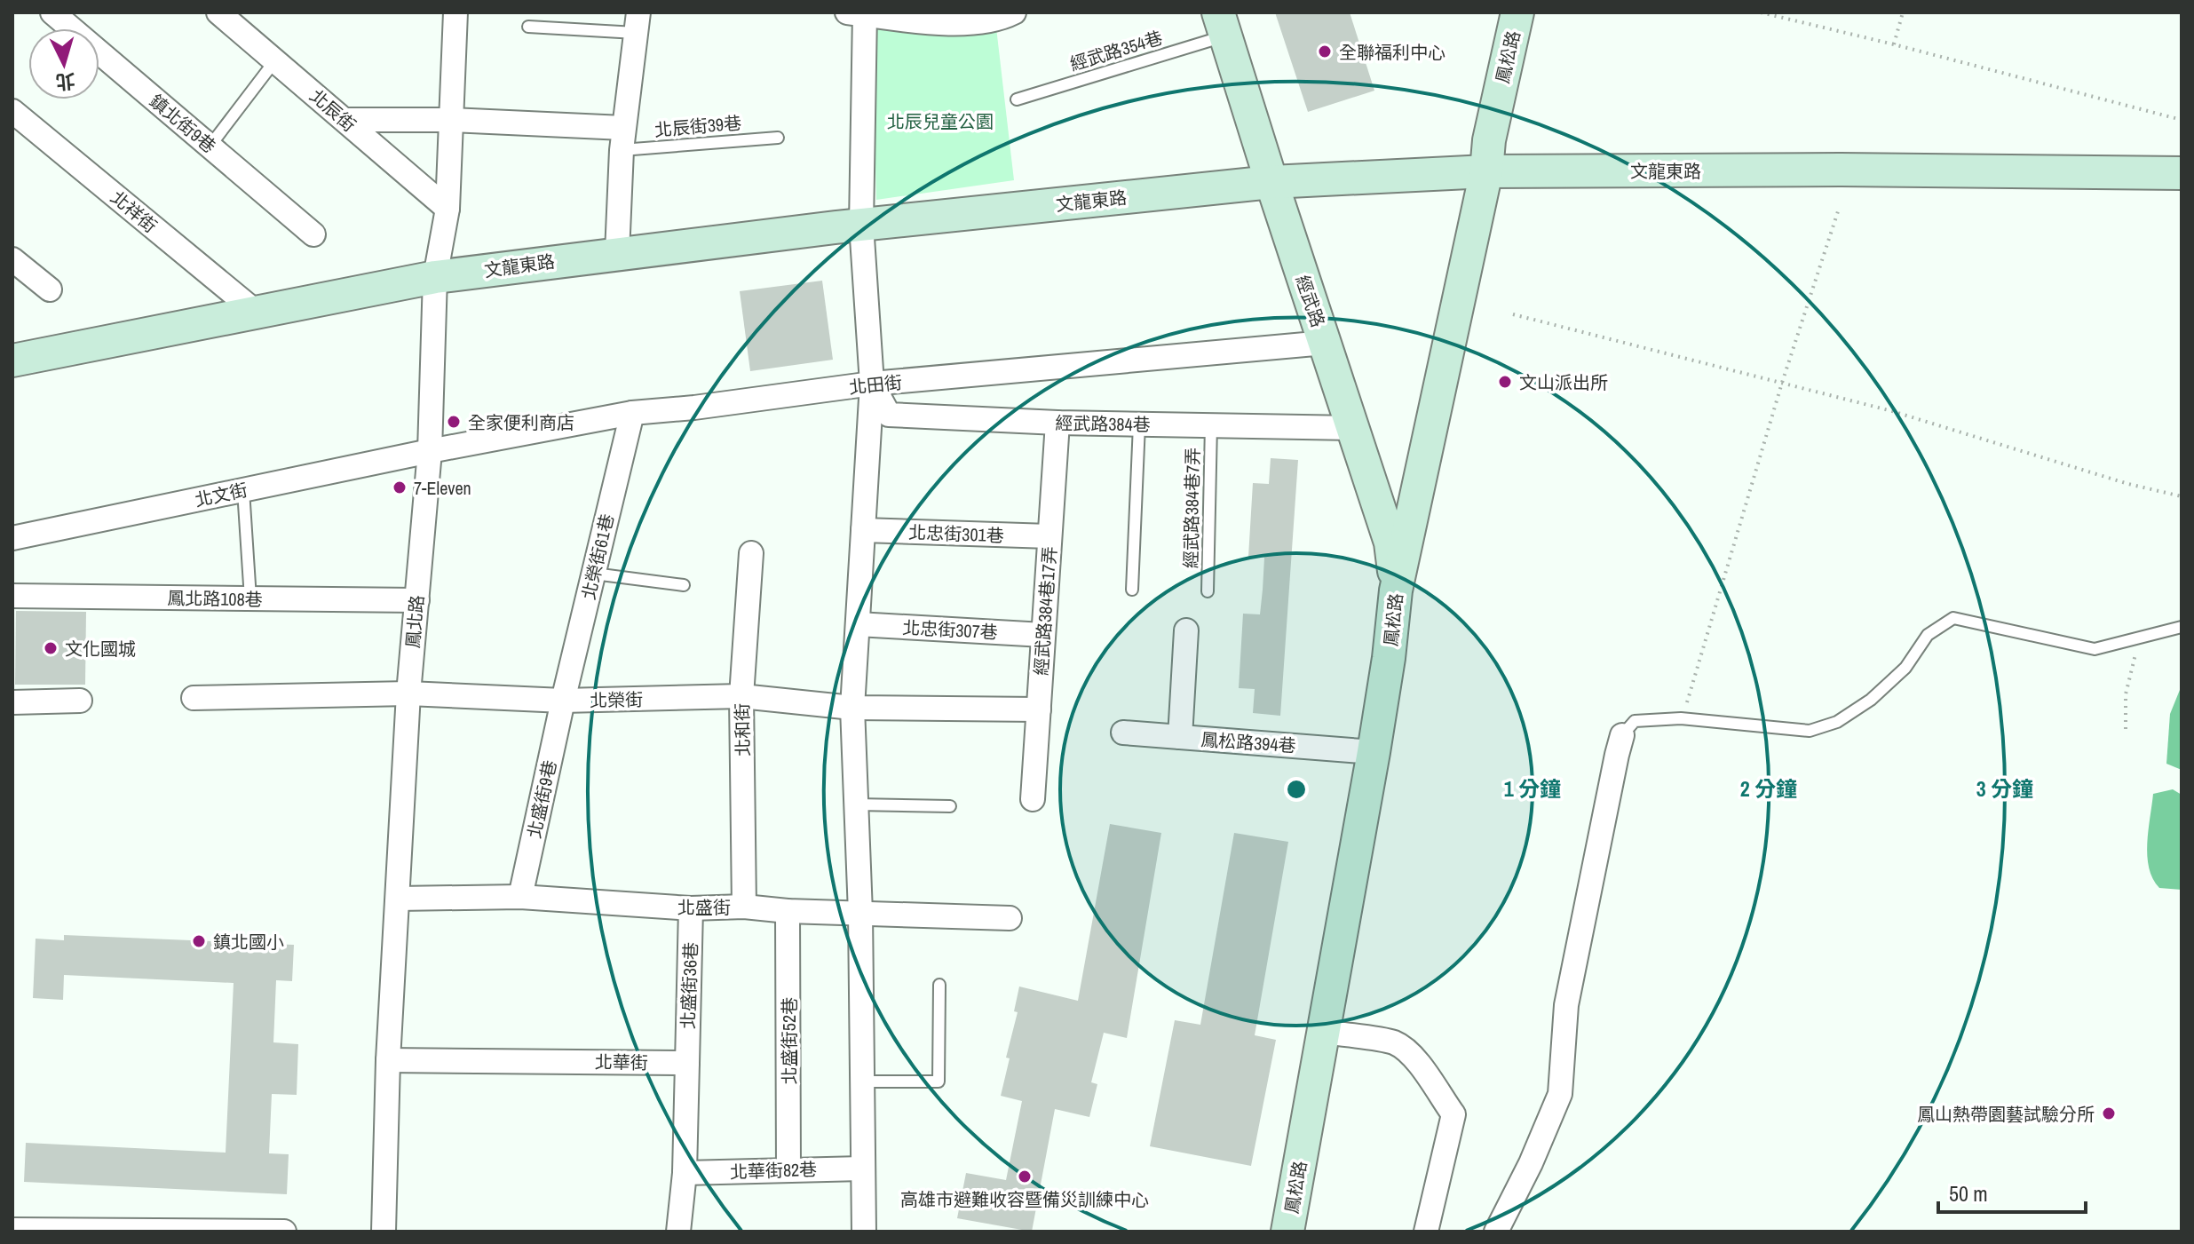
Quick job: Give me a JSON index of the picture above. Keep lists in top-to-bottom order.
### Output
{
  "streets": {
    "street": [
      "鳳松路",
      "北辰街",
      "鎮北街9巷",
      "文龍東路",
      "北祥街",
      "經武路",
      "北田街",
      "經武路384巷",
      "北文街",
      "北忠街301巷",
      "北榮街61巷",
      "鳳北路108巷",
      "經武路384巷17弄",
      "鳳北路",
      "北忠街307巷",
      "北榮街",
      "北和街",
      "鳳松路394巷",
      "北盛街9巷",
      "北盛街",
      "北盛街36巷",
      "北盛街52巷",
      "北華街",
      "北華街82巷"
    ],
    "lane": ["經武路354巷", "北辰街39巷", "經武路384巷7弄"]
  },
  "crossings": [
    ["經武路354巷", "經武路"],
    ["鳳松路", "文龍東路"],
    ["鳳松路", "經武路"],
    ["鳳松路", "鳳松路394巷"],
    ["北辰街", "鳳北路"],
    ["文龍東路", "北祥街"],
    ["文龍東路", "經武路"],
    ["文龍東路", "鳳北路"],
    ["經武路", "北田街"],
    ["經武路", "經武路384巷"],
    ["北田街", "經武路384巷"],
    ["北田街", "北文街"],
    ["北田街", "北榮街61巷"],
    ["北田街", "鳳北路"],
    ["經武路384巷", "經武路384巷7弄"],
    ["經武路384巷", "經武路384巷17弄"],
    ["北文街", "鳳北路"],
    ["北忠街301巷", "經武路384巷17弄"],
    ["北榮街61巷", "北榮街"],
    ["北榮街61巷", "北盛街9巷"],
    ["鳳北路108巷", "鳳北路"],
    ["經武路384巷17弄", "北忠街307巷"],
    ["經武路384巷17弄", "北榮街"],
    ["鳳北路", "北榮街"],
    ["鳳北路", "北盛街"],
    ["鳳北路", "北華街"],
    ["北榮街", "北和街"],
    ["北榮街", "北盛街9巷"],
    ["北和街", "北盛街"],
    ["北盛街9巷", "北盛街"],
    ["北盛街", "北盛街36巷"],
    ["北盛街", "北盛街52巷"],
    ["北盛街36巷", "北華街"],
    ["北盛街52巷", "北華街82巷"]
  ],
  "parks": ["北辰兒童公園"],
  "places": [
    "全聯福利中心",
    "文山派出所",
    "全家便利商店",
    "7-Eleven",
    "文化國城",
    "鎮北國小",
    "鳳山熱帶園藝試驗分所",
    "高雄市避難收容暨備災訓練中心"
  ],
  "scale_bar": "50 m",
  "north": "bottom",
  "rings": ["1 分鐘", "2 分鐘", "3 分鐘"]
}
